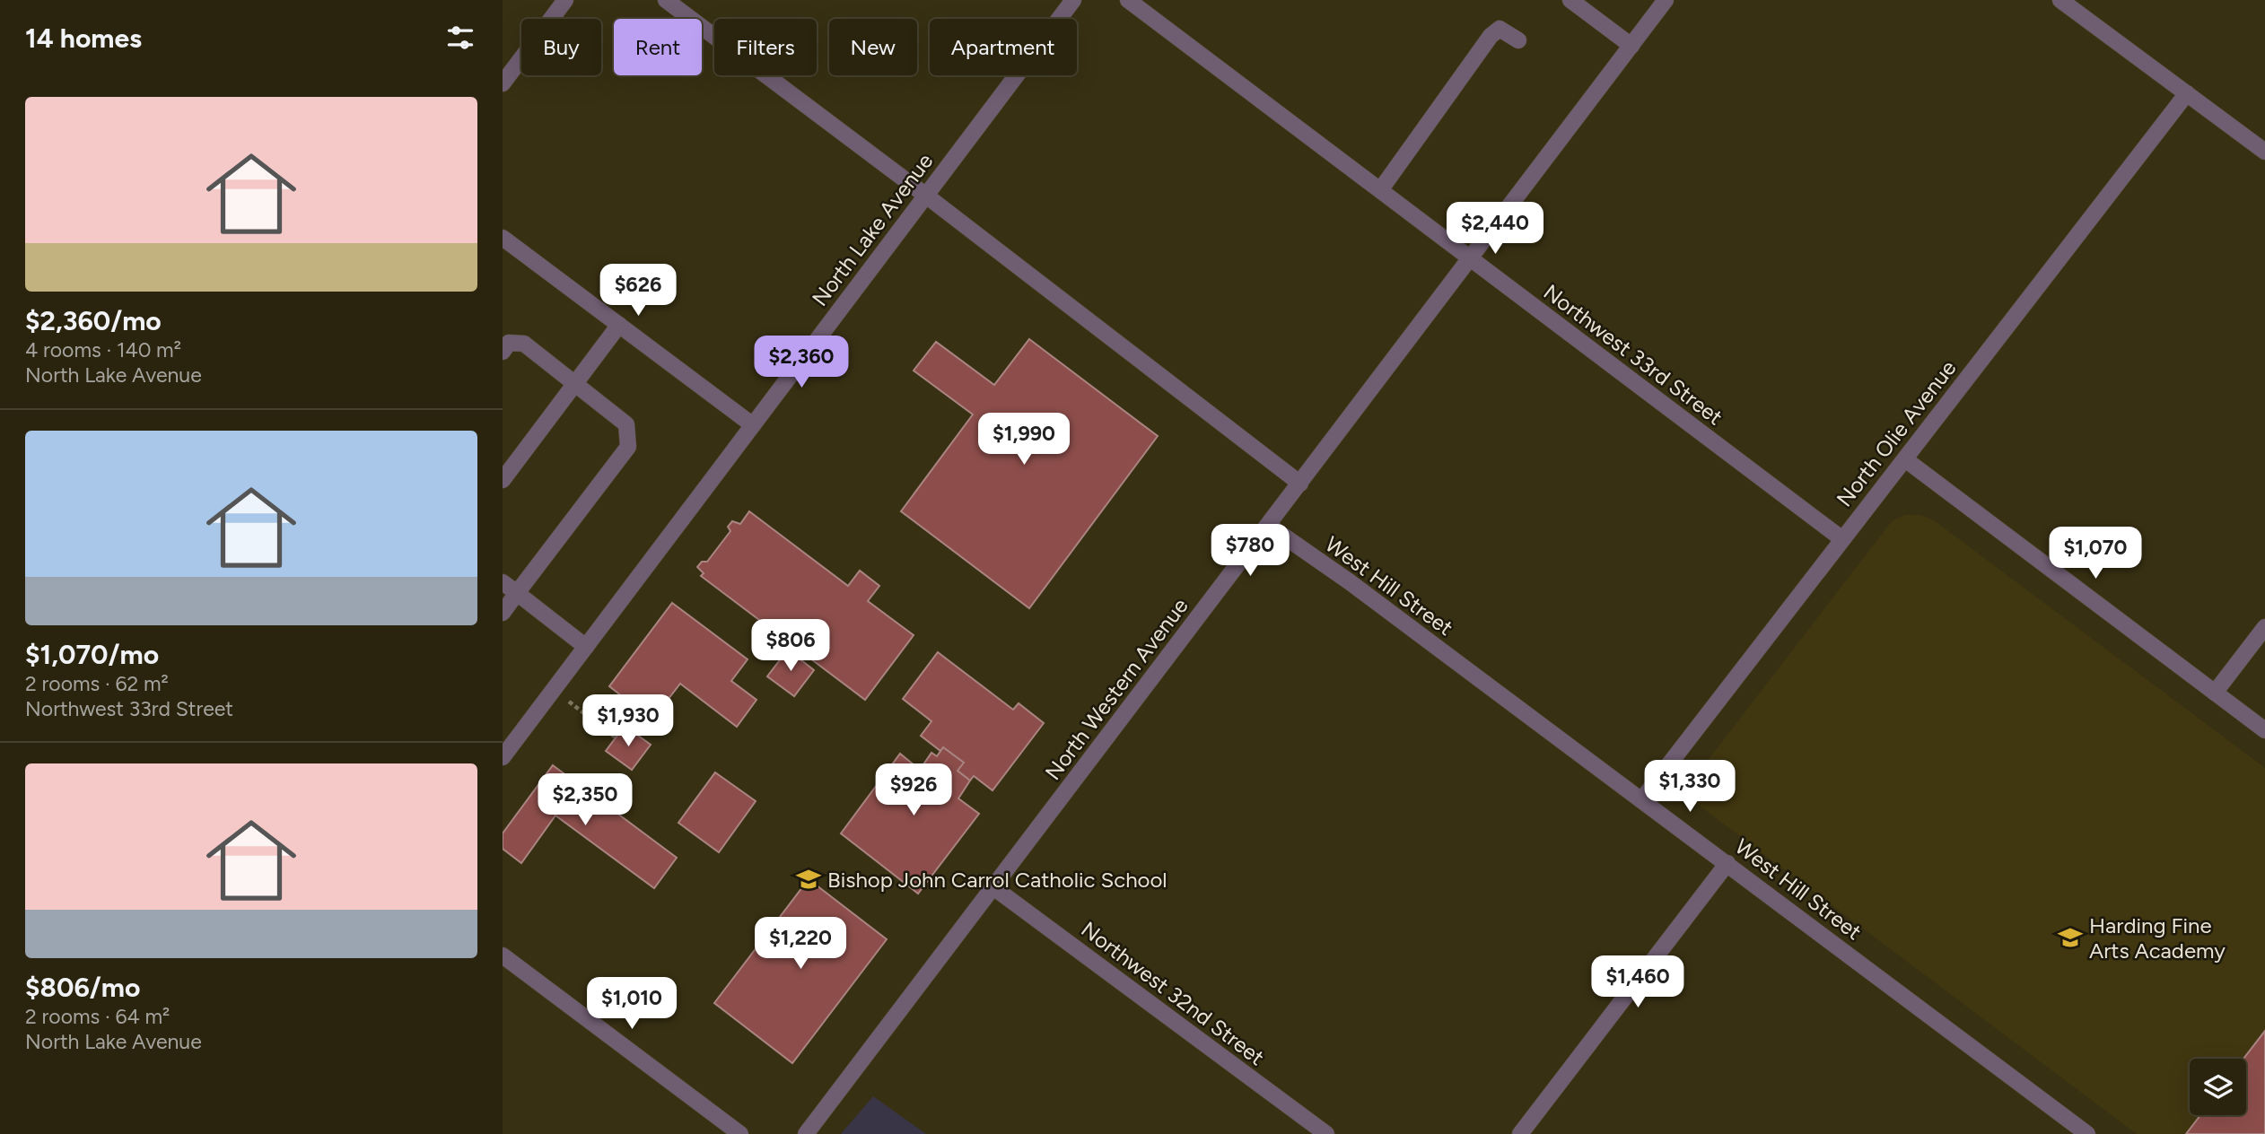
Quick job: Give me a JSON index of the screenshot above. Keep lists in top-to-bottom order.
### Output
{
  "streets": {
    "street": [
      "North Lake Avenue",
      "Northwest 33rd Street",
      "North Olie Avenue",
      "West Hill Street",
      "North Western Avenue",
      "Northwest 32nd Street"
    ]
  },
  "crossings": [
    ["Northwest 33rd Street", "North Olie Avenue"],
    ["Northwest 33rd Street", "North Western Avenue"],
    ["North Olie Avenue", "West Hill Street"],
    ["West Hill Street", "North Western Avenue"],
    ["North Western Avenue", "Northwest 32nd Street"]
  ],
  "places": {
    "school or university": ["Bishop John Carrol Catholic School", "Harding Fine Arts Academy"]
  },
  "page": {
    "heading": "14 homes",
    "chip": [
      "Buy",
      "Rent",
      "Filters",
      "New",
      "Apartment"
    ],
    "list": [
      {
        "name": "$2,360/mo",
        "note": "4 rooms · 140 m² · North Lake Avenue"
      },
      {
        "name": "$1,070/mo",
        "note": "2 rooms · 62 m² · Northwest 33rd Street"
      },
      {
        "name": "$806/mo",
        "note": "2 rooms · 64 m² · North Lake Avenue"
      }
    ],
    "price": [
      "$2,440",
      "$626",
      "$2,360",
      "$1,990",
      "$780",
      "$1,070",
      "$806",
      "$1,930",
      "$1,330",
      "$926",
      "$2,350",
      "$1,220",
      "$1,460",
      "$1,010"
    ]
  }
}
